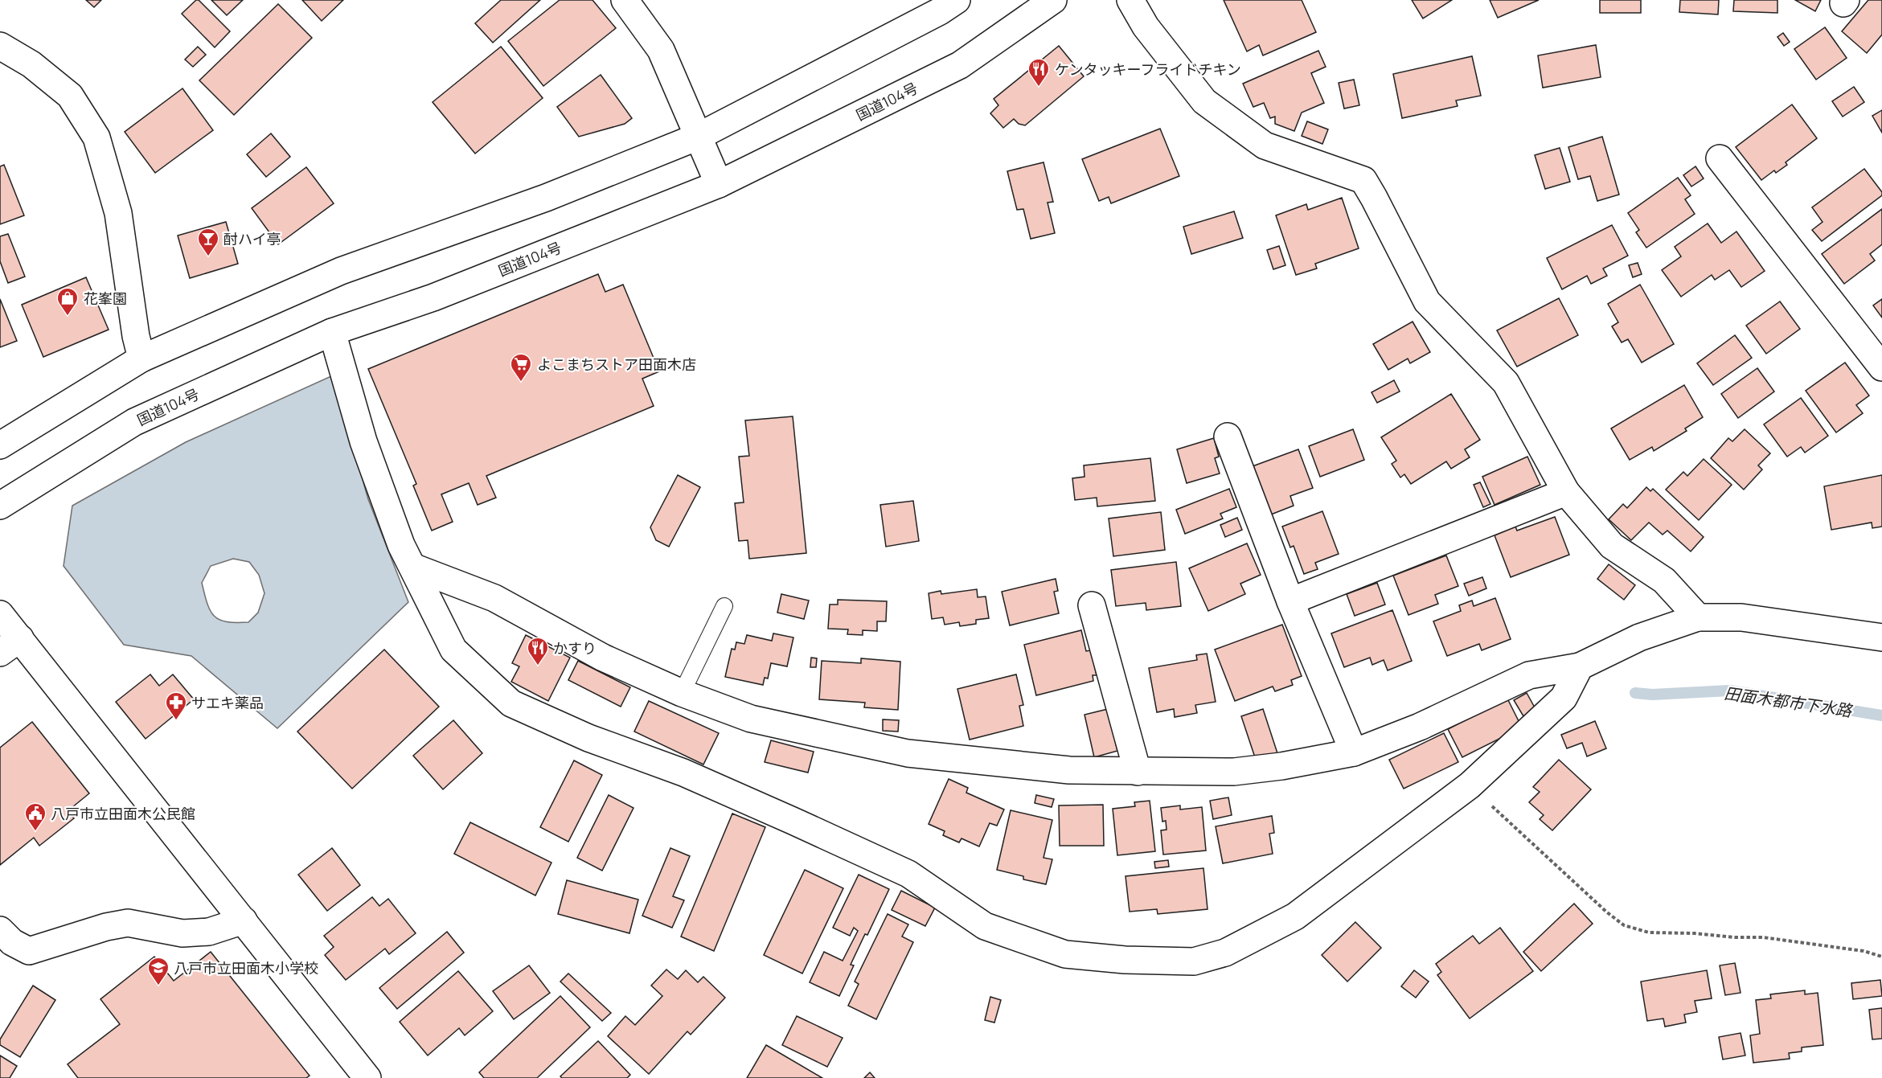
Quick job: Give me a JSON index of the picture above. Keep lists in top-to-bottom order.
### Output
{
  "streets": {
    "main road": ["国道104号"]
  },
  "water": ["田面木都市下水路"],
  "places": {
    "restaurant": ["ケンタッキーフライドチキン", "かすり"],
    "bar": ["酎ハイ亭"],
    "shop": ["花峯園"],
    "supermarket": ["よこまちストア田面木店"],
    "pharmacy": ["サエキ薬品"],
    "public building": ["八戸市立田面木公民館"],
    "school or university": ["八戸市立田面木小学校"]
  }
}
